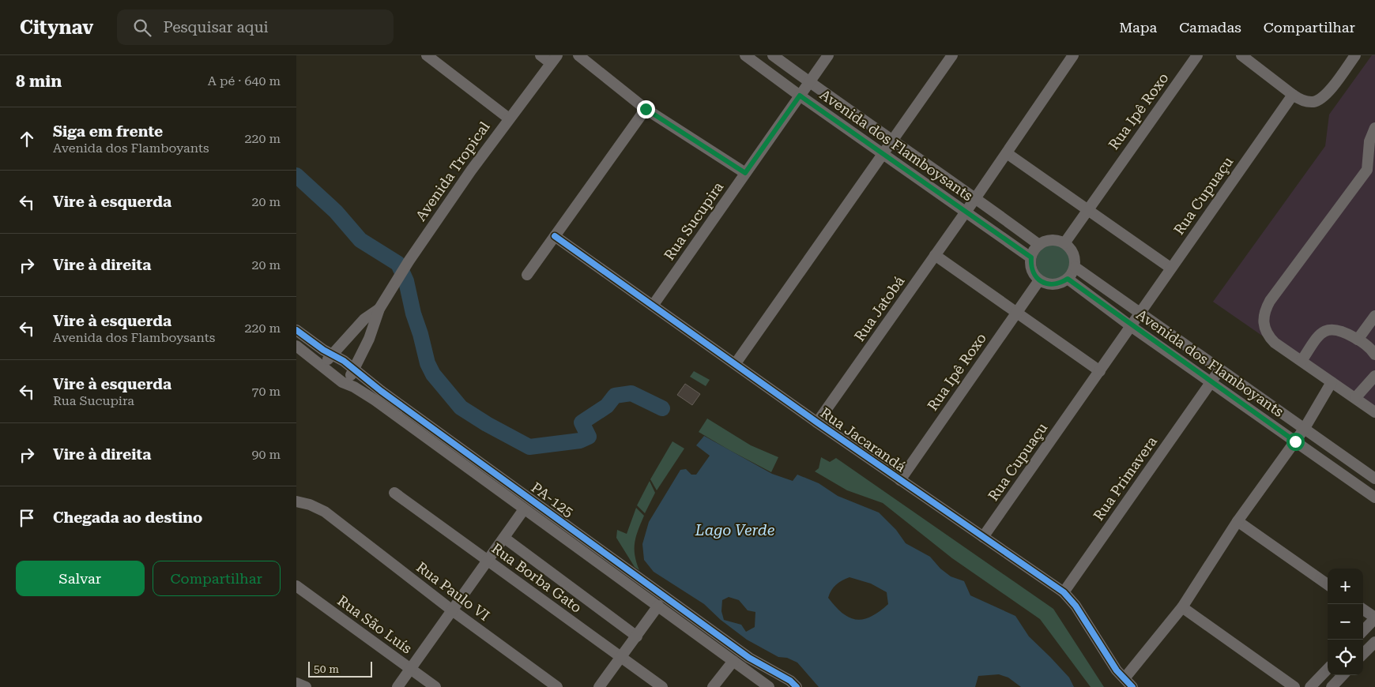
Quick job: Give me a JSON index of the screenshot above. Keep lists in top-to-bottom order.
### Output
{
  "streets": {
    "street": [
      "Rua Ipê Roxo",
      "Avenida dos Flamboysants",
      "Avenida Tropical",
      "Rua Cupuaçu",
      "Rua Sucupira",
      "Rua Jatobá",
      "Avenida dos Flamboyants",
      "Rua Jacarandá",
      "Rua Primavera",
      "PA-125",
      "Rua Borba Gato",
      "Rua Paulo VI",
      "Rua São Luís"
    ]
  },
  "crossings": [
    ["Rua Ipê Roxo", "Avenida dos Flamboysants"],
    ["Rua Ipê Roxo", "Avenida dos Flamboyants"],
    ["Rua Ipê Roxo", "Rua Jacarandá"],
    ["Avenida dos Flamboysants", "Rua Sucupira"],
    ["Avenida dos Flamboysants", "Rua Jatobá"],
    ["Avenida dos Flamboysants", "Avenida dos Flamboyants"],
    ["Rua Cupuaçu", "Avenida dos Flamboyants"],
    ["Rua Cupuaçu", "Rua Jacarandá"],
    ["Rua Sucupira", "Rua Jacarandá"],
    ["Rua Jatobá", "Rua Jacarandá"],
    ["Avenida dos Flamboyants", "Rua Primavera"],
    ["Rua Jacarandá", "Rua Primavera"]
  ],
  "water": ["Lago Verde"],
  "scale_bar": "50 m",
  "page": {
    "header": "Citynav",
    "search": "Pesquisar aqui",
    "nav": ["Mapa", "Camadas", "Compartilhar"],
    "heading": ["8 min", "A pé · 640 m"],
    "list": [
      ["Siga em frente", "Avenida dos Flamboyants", "220 m"],
      ["Vire à esquerda", "20 m"],
      ["Vire à direita", "20 m"],
      ["Vire à esquerda", "Avenida dos Flamboysants", "220 m"],
      ["Vire à esquerda", "Rua Sucupira", "70 m"],
      ["Vire à direita", "90 m"],
      "Chegada ao destino"
    ],
    "buttons": ["Salvar", "Compartilhar"],
    "map_buttons": ["+", "−"],
    "scale": "50 m"
  }
}
